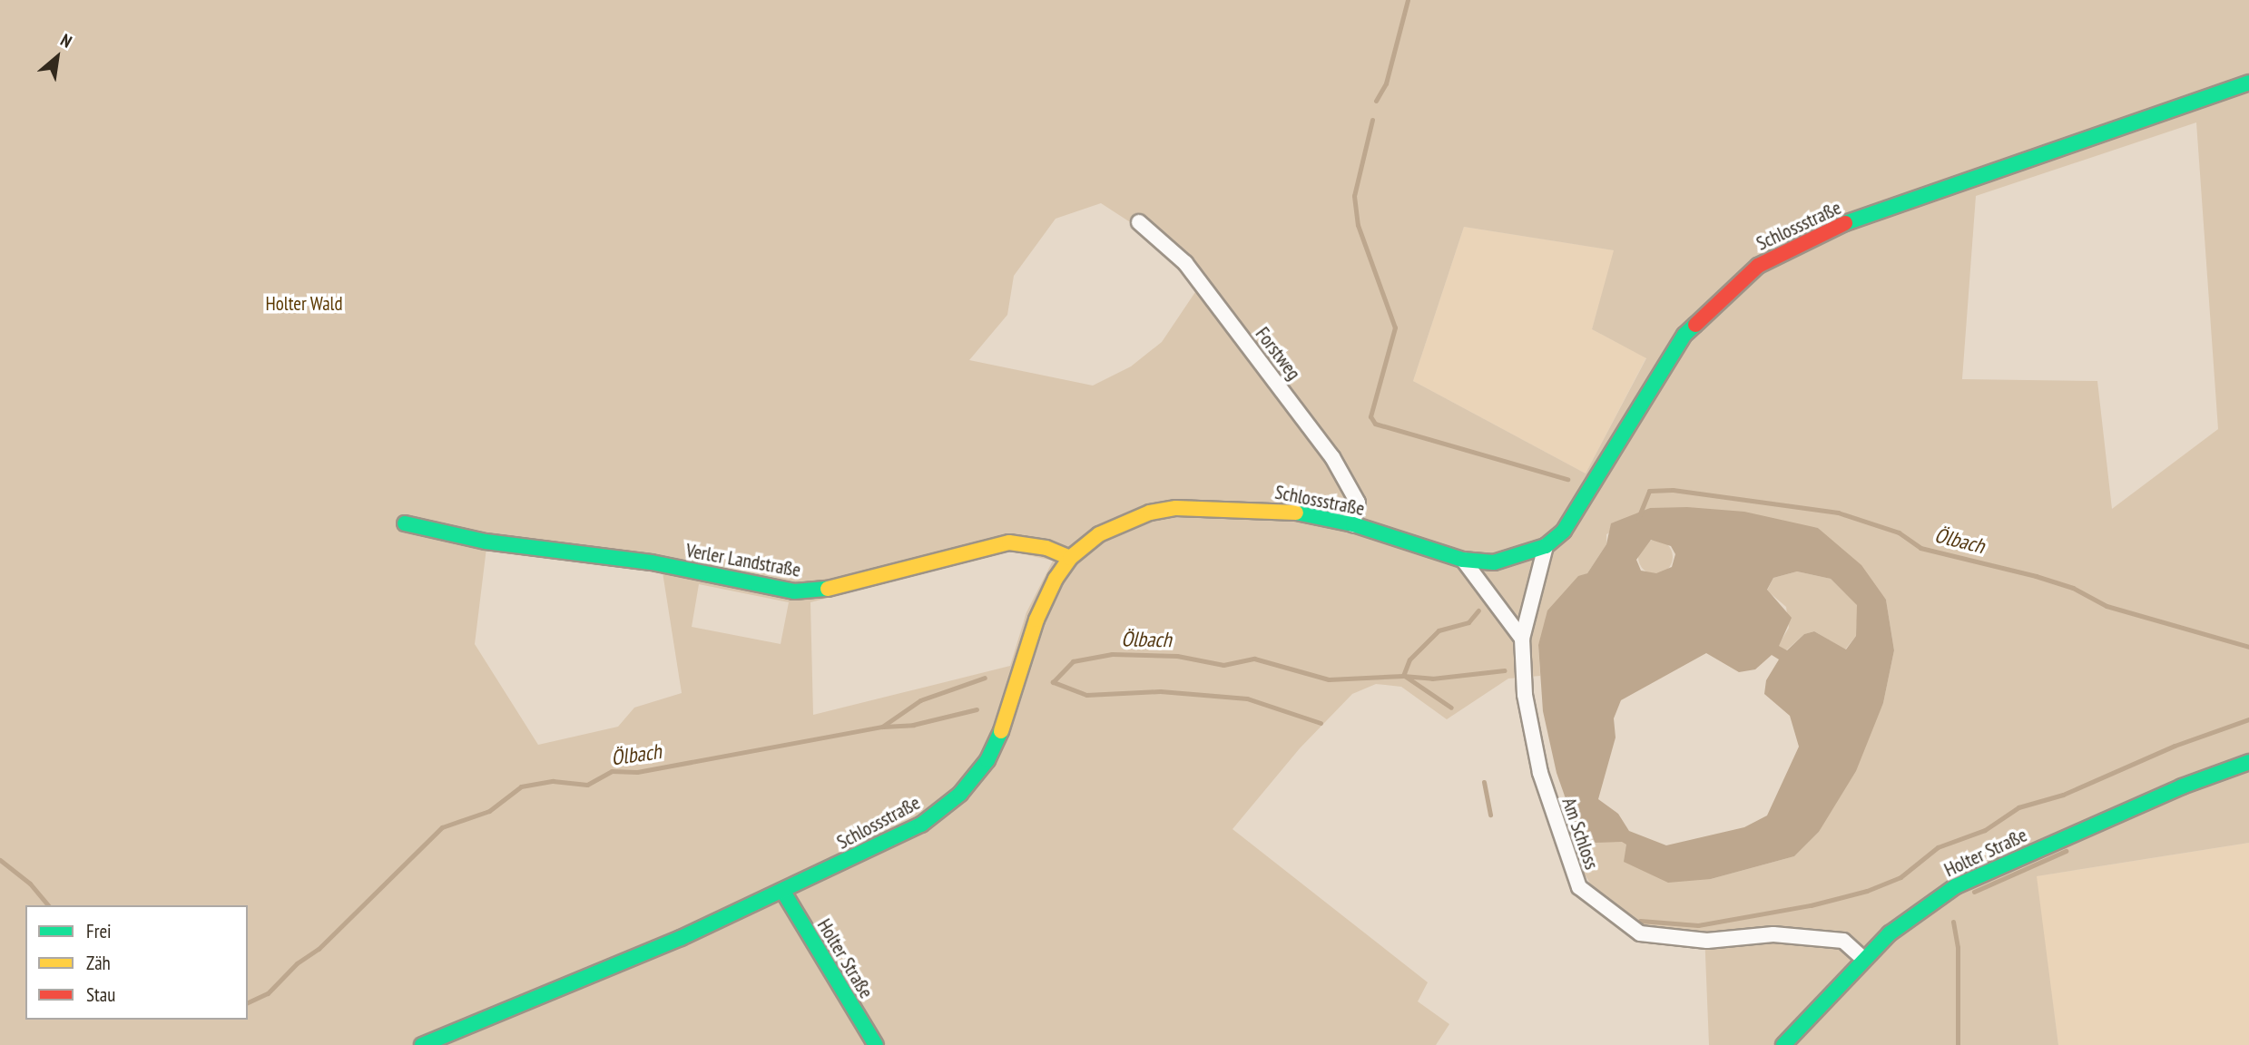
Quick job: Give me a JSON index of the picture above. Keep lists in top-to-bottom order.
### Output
{
  "streets": {
    "main road": ["Schlossstraße", "Verler Landstraße", "Holter Straße"],
    "street": ["Forstweg", "Am Schloss"]
  },
  "crossings": [
    ["Schlossstraße", "Forstweg"],
    ["Schlossstraße", "Verler Landstraße"],
    ["Schlossstraße", "Am Schloss"],
    ["Schlossstraße", "Holter Straße"],
    ["Am Schloss", "Holter Straße"]
  ],
  "water": ["Ölbach"],
  "parks": ["Holter Wald"],
  "legend": ["Frei", "Zäh", "Stau"],
  "north": "top right"
}
